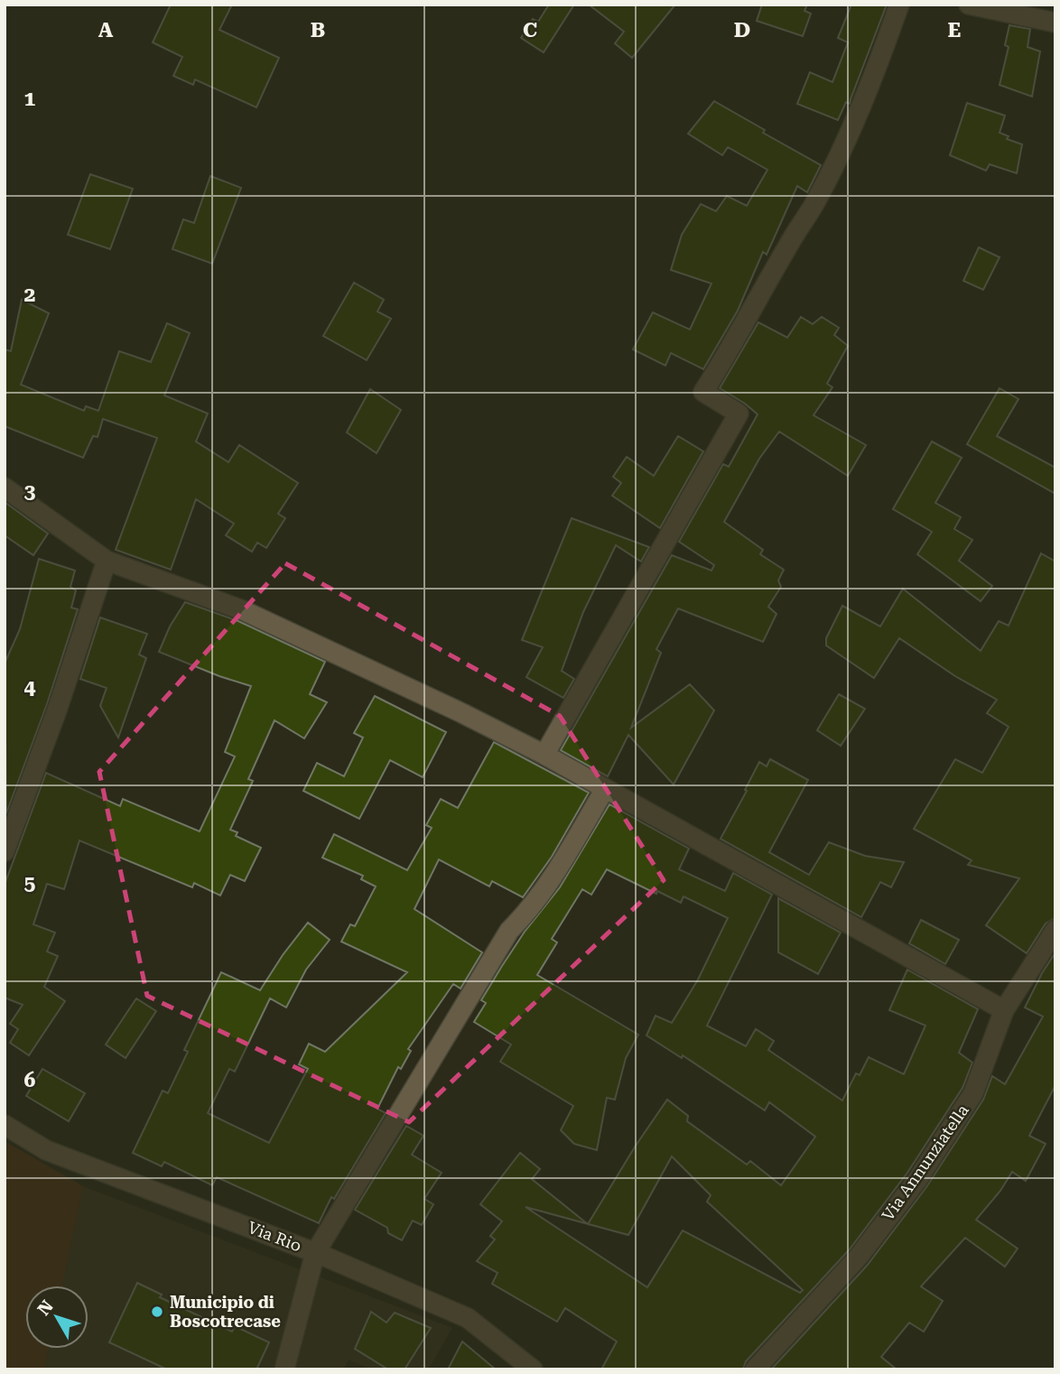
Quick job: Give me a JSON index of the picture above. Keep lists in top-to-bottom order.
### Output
{
  "streets": {
    "street": ["Via Annunziatella", "Via Rio"]
  },
  "places": ["Municipio di Boscotrecase"],
  "north": "top left",
  "grid": {
    "columns": [
      "A",
      "B",
      "C",
      "D",
      "E"
    ],
    "rows": [
      "1",
      "2",
      "3",
      "4",
      "5",
      "6"
    ]
  }
}
